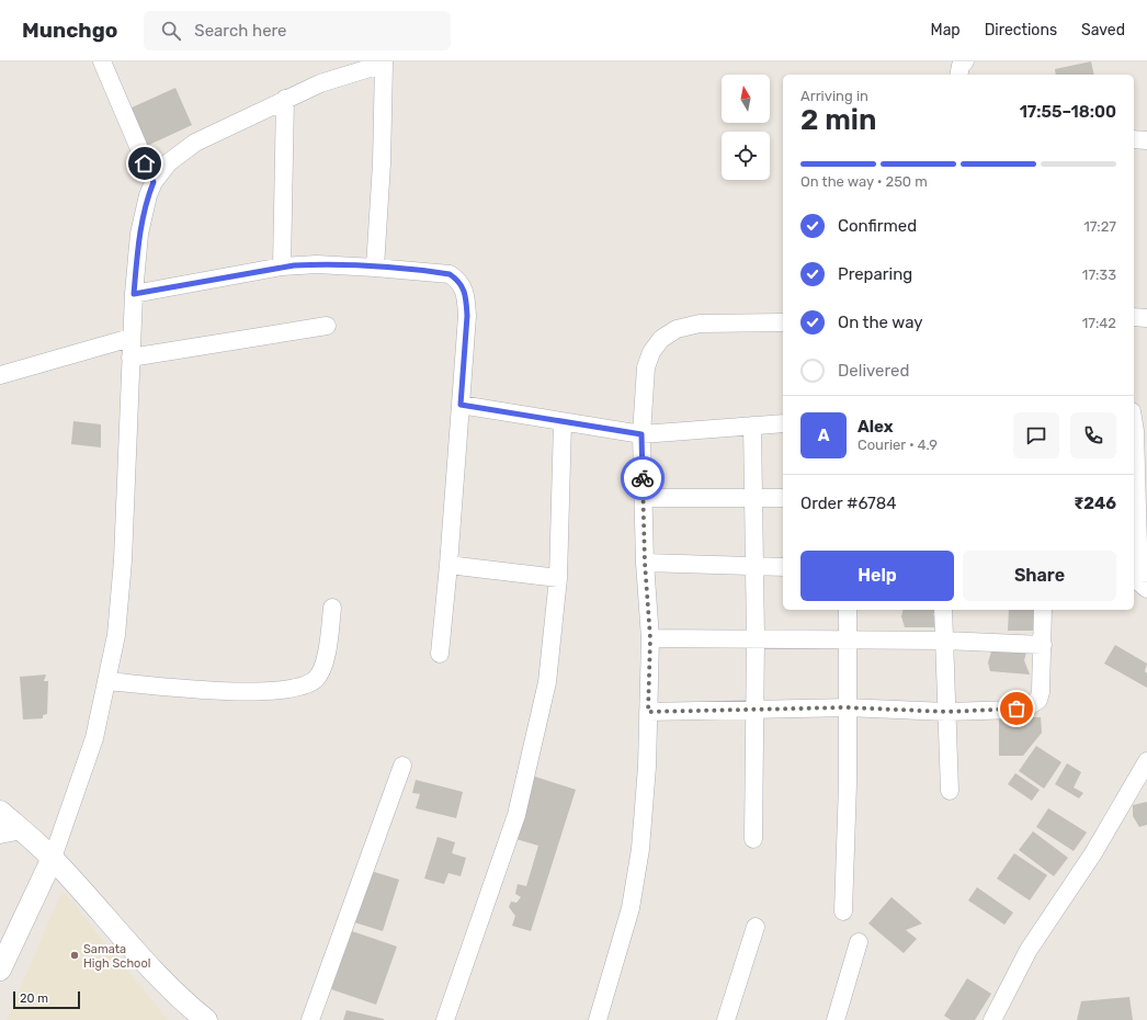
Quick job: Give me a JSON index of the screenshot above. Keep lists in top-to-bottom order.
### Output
{
  "places": ["Samata High School"],
  "scale_bar": "20 m",
  "north": "top",
  "page": {
    "header": "Munchgo",
    "search": "Search here",
    "nav": ["Map", "Directions", "Saved"],
    "heading": ["2 min", "Arriving in", "17:55–18:00"],
    "panel": [
      "Alex",
      "Courier · 4.9",
      "Order #6784",
      "₹246"
    ],
    "bar": "On the way · 250 m",
    "list": [
      ["Confirmed", "17:27"],
      ["Preparing", "17:33"],
      ["On the way", "17:42"],
      "Delivered"
    ],
    "round": "A",
    "buttons": ["Help", "Share"],
    "scale": "20 m"
  }
}
